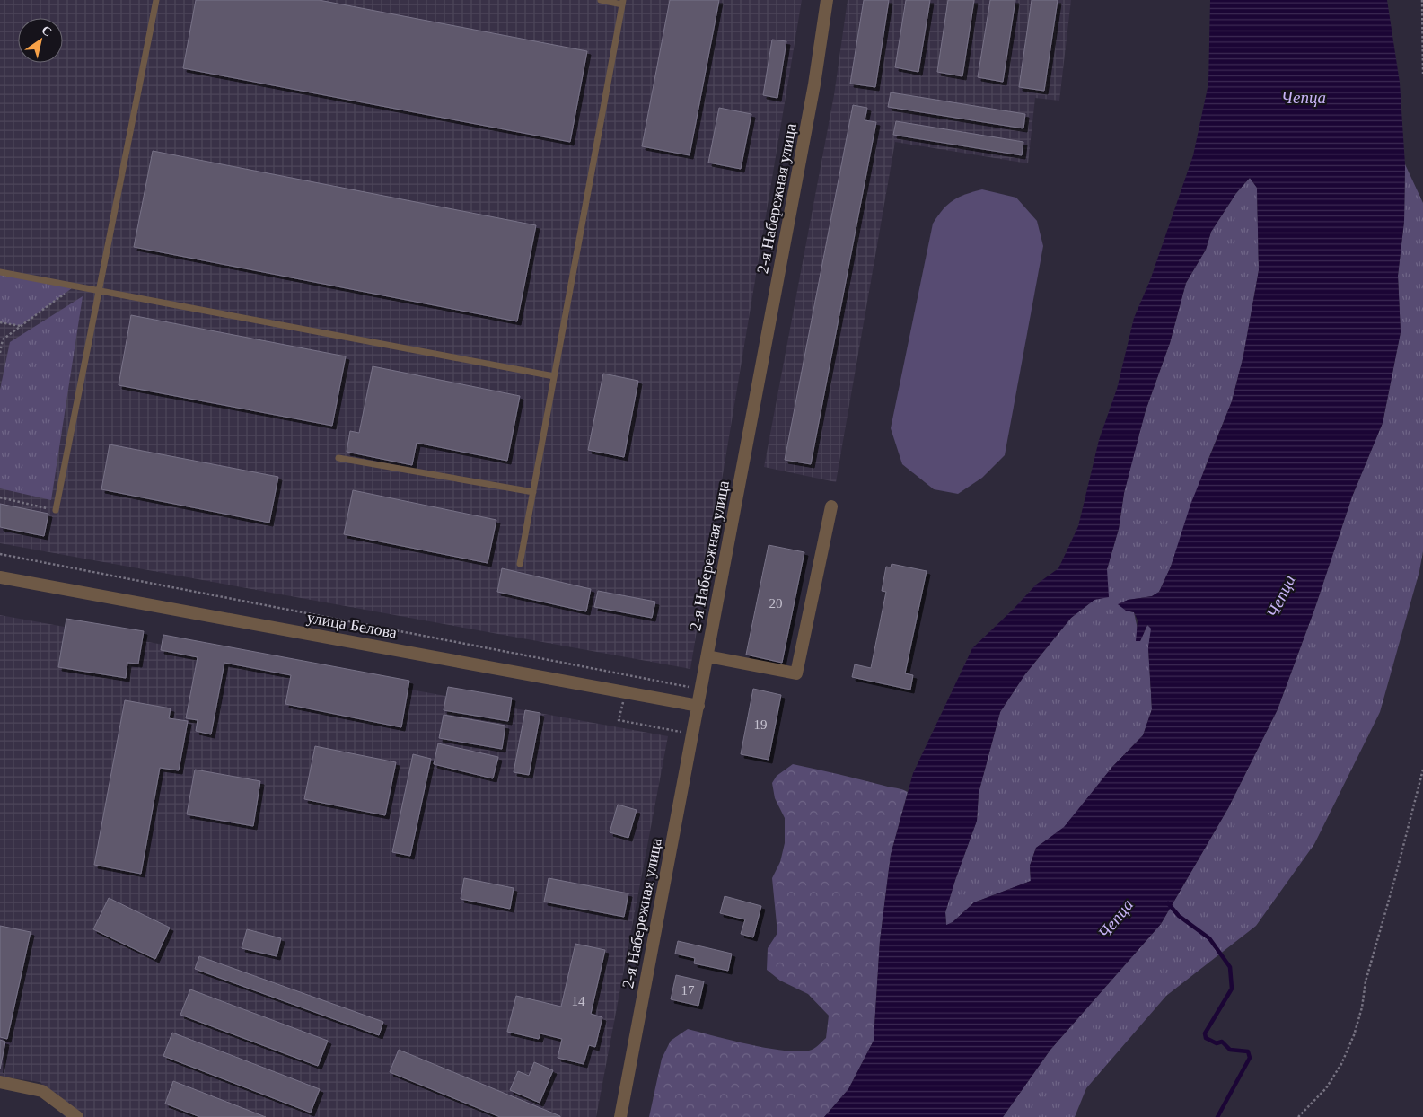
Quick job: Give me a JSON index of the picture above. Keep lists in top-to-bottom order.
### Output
{
  "streets": {
    "street": ["2-я Набережная улица", "улица Белова"]
  },
  "crossings": [
    ["2-я Набережная улица", "улица Белова"]
  ],
  "water": ["Чепца"],
  "house_numbers": [
    "20",
    "19",
    "17",
    "14"
  ],
  "north": "top right"
}
